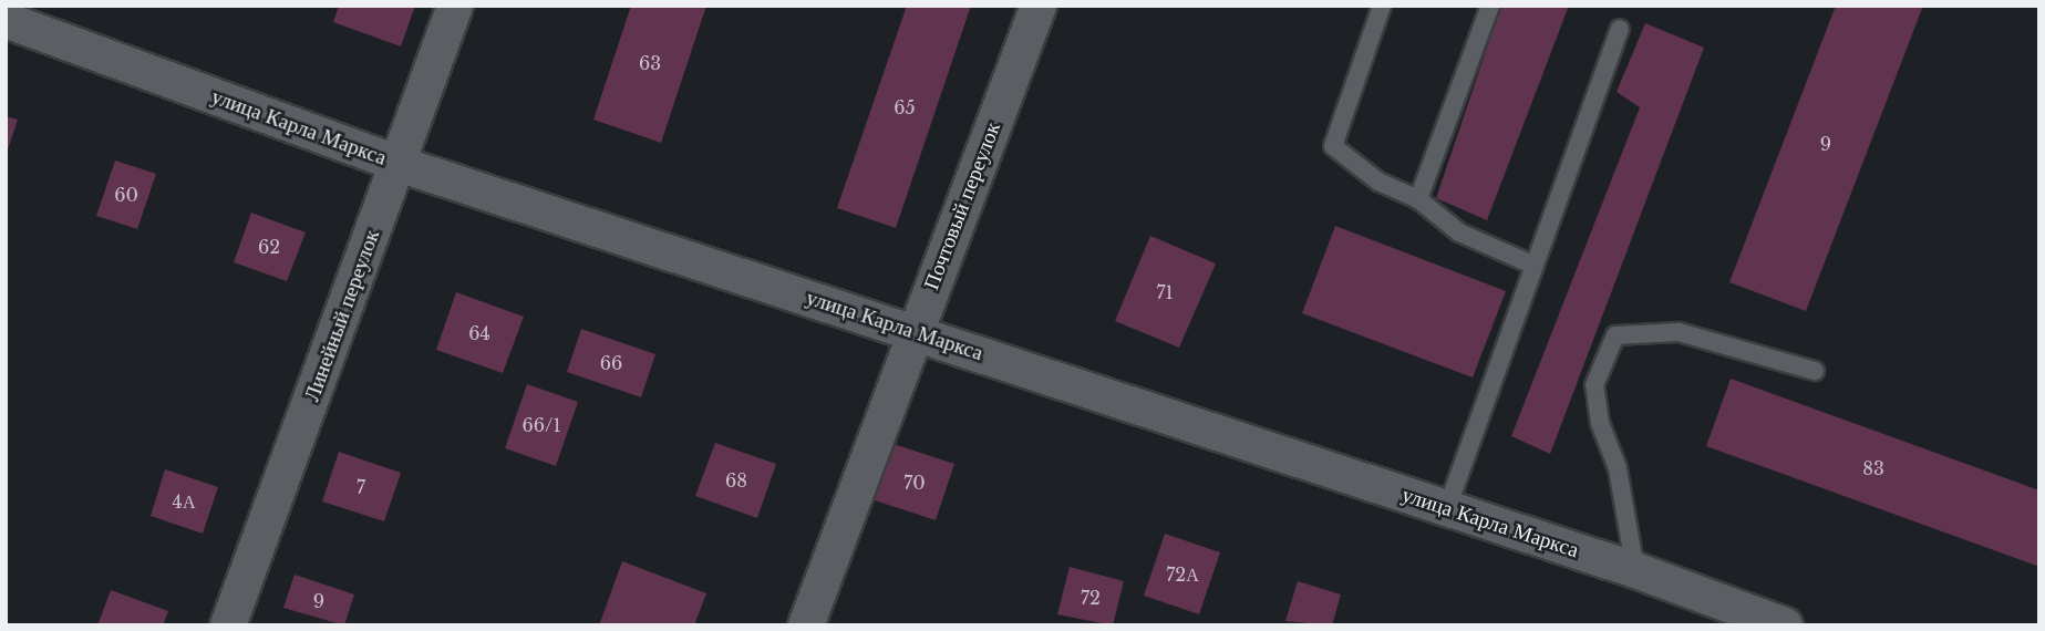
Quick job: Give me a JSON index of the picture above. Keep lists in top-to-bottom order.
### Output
{
  "streets": {
    "street": ["улица Карла Маркса", "Почтовый переулок", "Линейный переулок"]
  },
  "crossings": [
    ["улица Карла Маркса", "Почтовый переулок"],
    ["улица Карла Маркса", "Линейный переулок"]
  ],
  "house_numbers": [
    "63",
    "65",
    "9",
    "60",
    "62",
    "71",
    "64",
    "66",
    "66/1",
    "83",
    "68",
    "70",
    "7",
    "4А",
    "72А",
    "72",
    "9"
  ]
}
